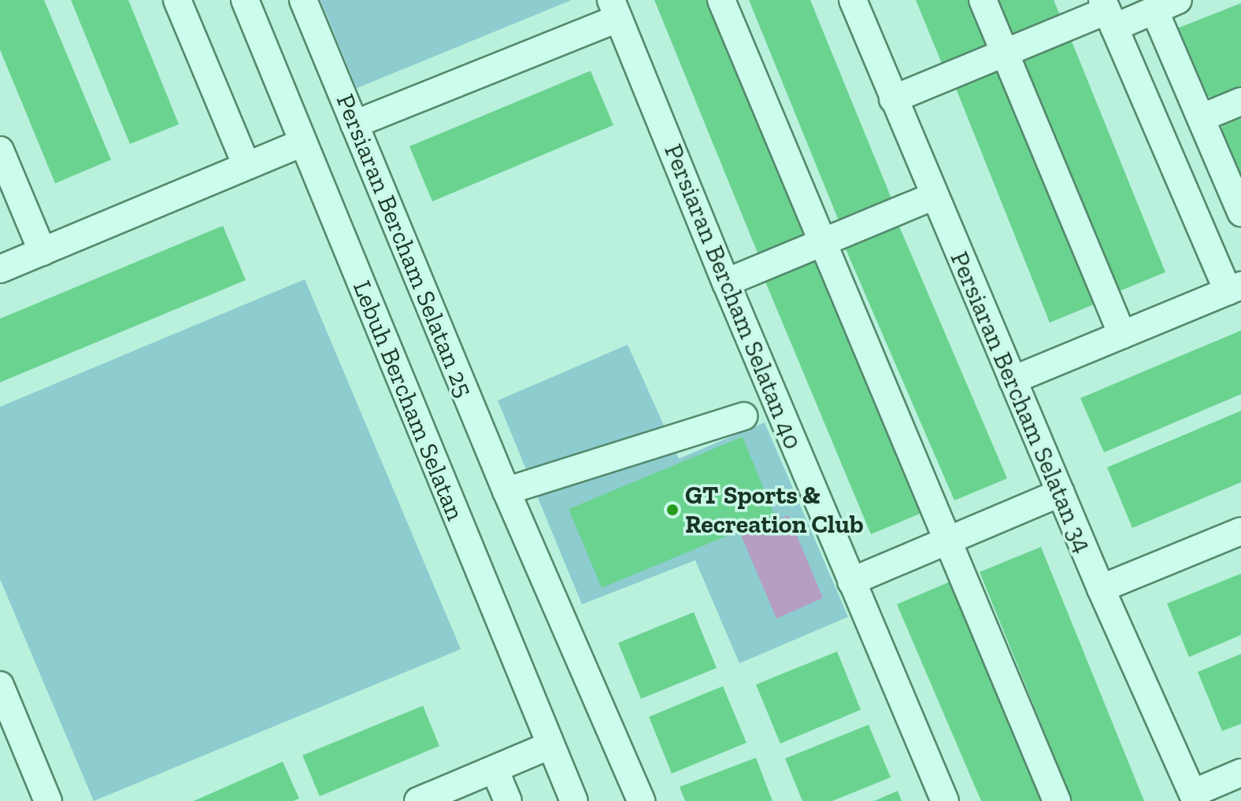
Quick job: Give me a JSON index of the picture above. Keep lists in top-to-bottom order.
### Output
{
  "streets": {
    "street": [
      "Persiaran Bercham Selatan 25",
      "Persiaran Bercham Selatan 40",
      "Lebuh Bercham Selatan",
      "Persiaran Bercham Selatan 34"
    ]
  },
  "places": ["GT Sports & Recreation Club"]
}
